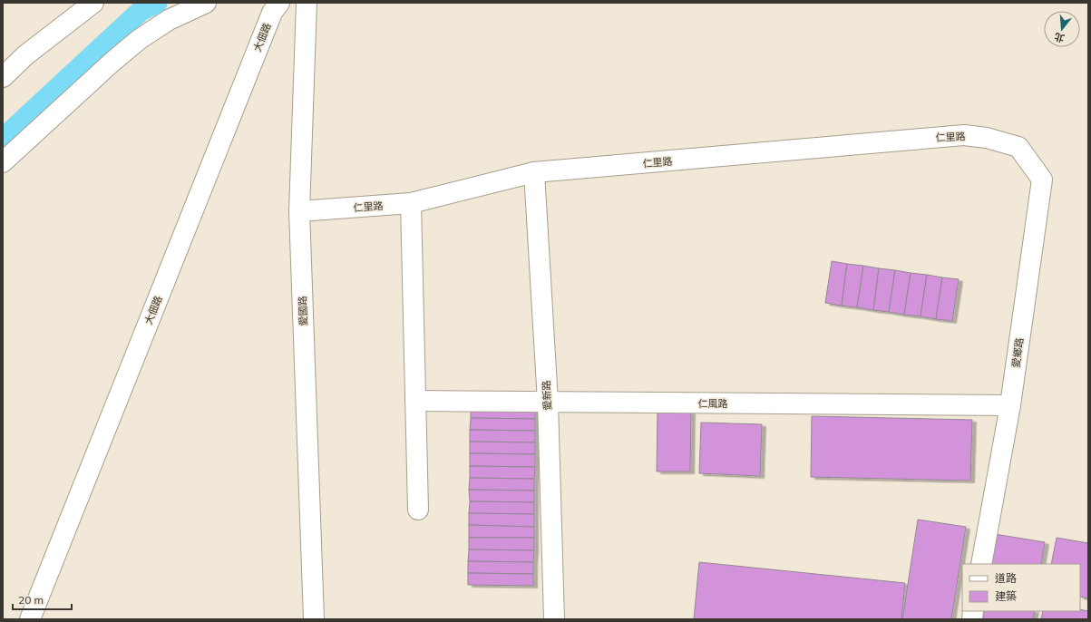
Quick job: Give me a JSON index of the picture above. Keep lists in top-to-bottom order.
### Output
{
  "streets": {
    "street": [
      "大佃路",
      "仁里路",
      "愛國路",
      "愛鄉路",
      "愛新路",
      "仁風路"
    ]
  },
  "crossings": [
    ["仁里路", "愛國路"],
    ["仁里路", "愛鄉路"],
    ["仁里路", "愛新路"],
    ["愛鄉路", "仁風路"],
    ["愛新路", "仁風路"]
  ],
  "legend": ["道路", "建築"],
  "scale_bar": "20 m",
  "north": "bottom"
}
